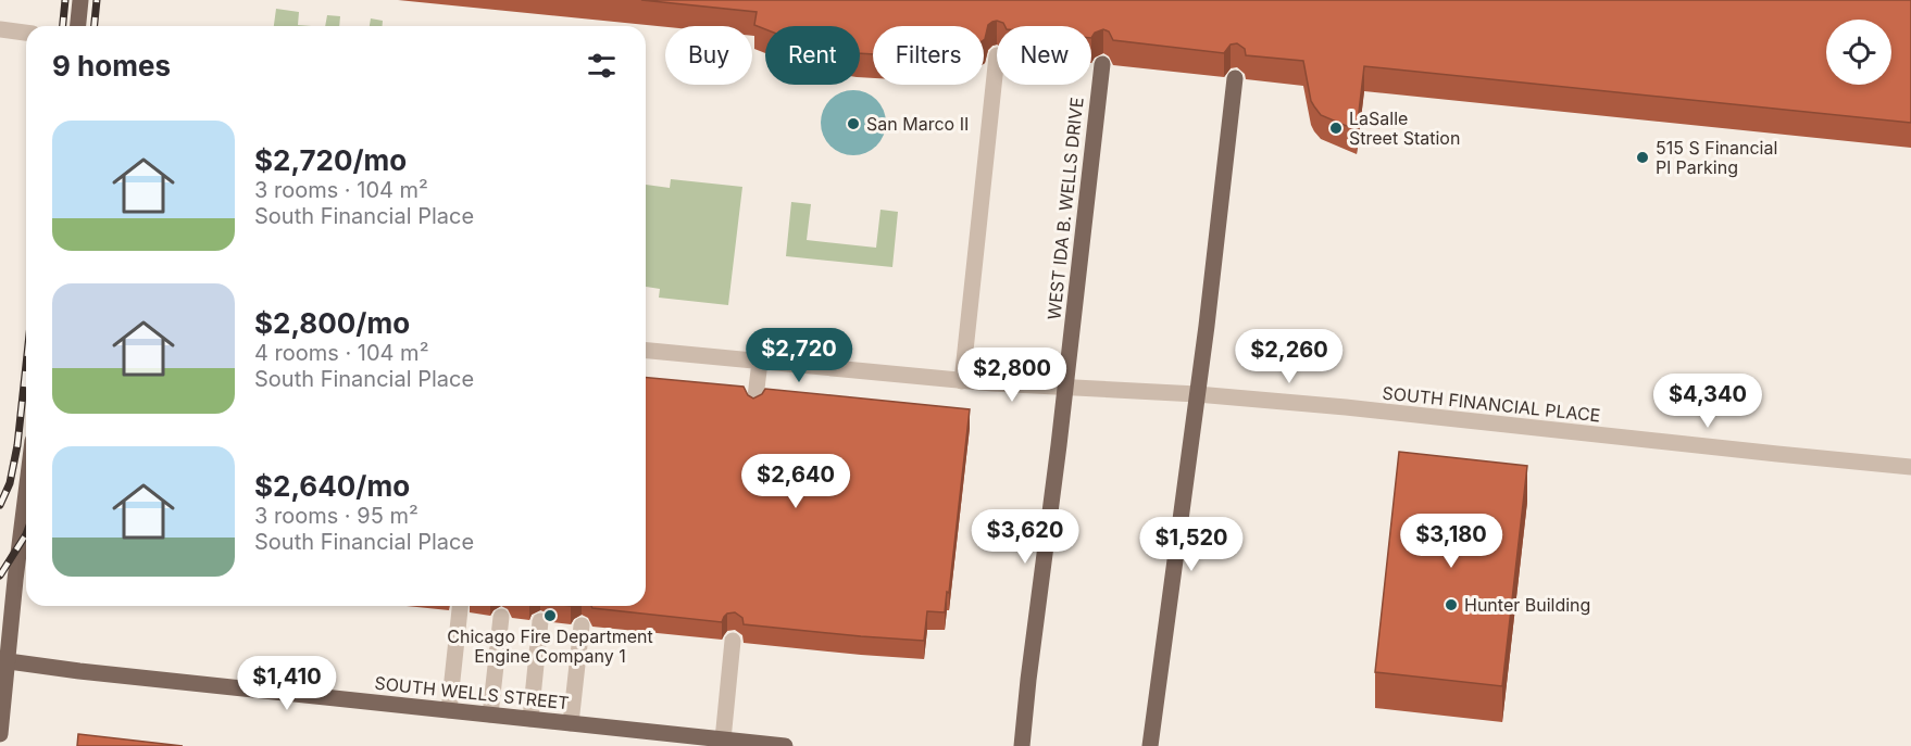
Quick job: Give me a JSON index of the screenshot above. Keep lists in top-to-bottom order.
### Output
{
  "streets": {
    "main road": ["WEST IDA B. WELLS DRIVE", "SOUTH WELLS STREET"],
    "street": ["SOUTH FINANCIAL PLACE"]
  },
  "crossings": [
    ["WEST IDA B. WELLS DRIVE", "SOUTH FINANCIAL PLACE"]
  ],
  "places": [
    "San Marco II",
    "LaSalle Street Station",
    "515 S Financial Pl Parking",
    "Hunter Building",
    "Chicago Fire Department Engine Company 1"
  ],
  "page": {
    "chip": [
      "Buy",
      "Rent",
      "Filters",
      "New"
    ],
    "heading": "9 homes",
    "list": [
      {
        "name": "$2,720/mo",
        "note": "3 rooms · 104 m² · South Financial Place"
      },
      {
        "name": "$2,800/mo",
        "note": "4 rooms · 104 m² · South Financial Place"
      },
      {
        "name": "$2,640/mo",
        "note": "3 rooms · 95 m² · South Financial Place"
      }
    ],
    "price": [
      "$2,720",
      "$2,260",
      "$2,800",
      "$4,340",
      "$2,640",
      "$3,620",
      "$3,180",
      "$1,520",
      "$1,410"
    ]
  }
}
